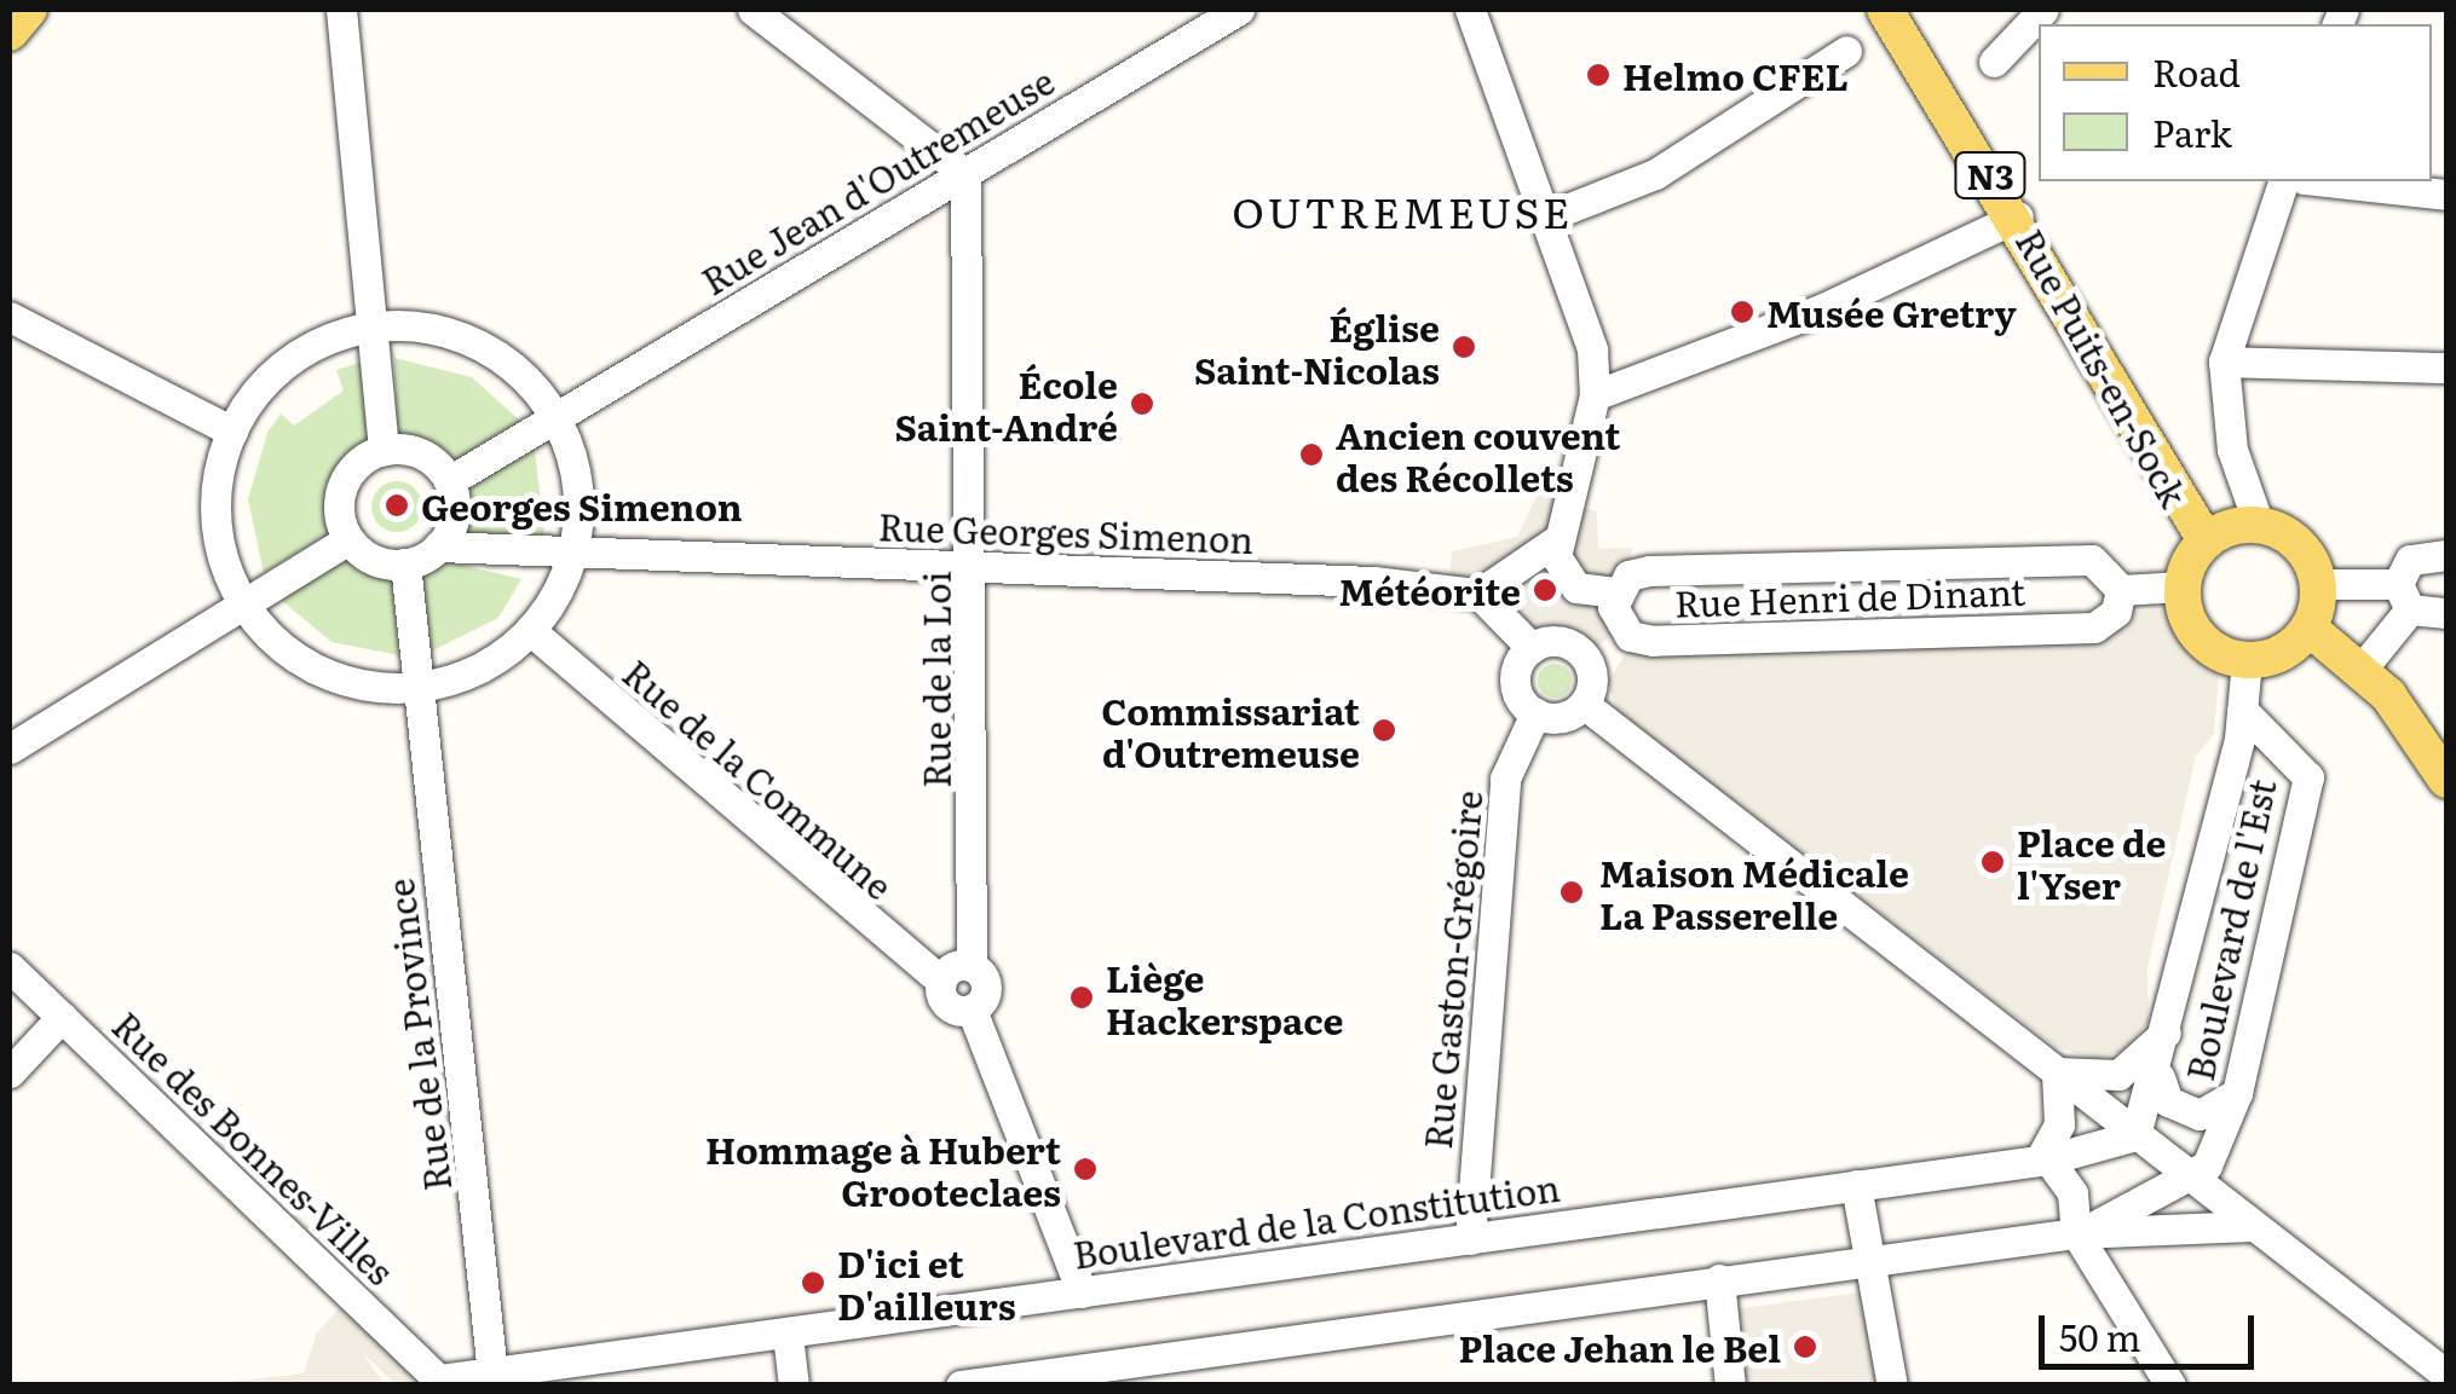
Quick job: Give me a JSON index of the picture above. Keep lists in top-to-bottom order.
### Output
{
  "streets": {
    "main road": ["N3", "Rue Puits-en-Sock"],
    "street": [
      "Rue Jean d'Outremeuse",
      "Rue Georges Simenon",
      "Rue Henri de Dinant",
      "Rue de la Loi",
      "Rue de la Commune",
      "Boulevard de l'Est",
      "Rue Gaston-Grégoire",
      "Rue de la Province",
      "Rue des Bonnes-Villes",
      "Boulevard de la Constitution"
    ]
  },
  "crossings": [
    ["Rue Jean d'Outremeuse", "Rue Georges Simenon"],
    ["Rue Jean d'Outremeuse", "Rue de la Loi"],
    ["Rue Jean d'Outremeuse", "Rue de la Province"],
    ["Rue Puits-en-Sock", "Boulevard de l'Est"],
    ["Rue Georges Simenon", "Rue de la Loi"],
    ["Rue Georges Simenon", "Rue de la Province"],
    ["Rue de la Loi", "Rue de la Commune"],
    ["Rue de la Loi", "Boulevard de la Constitution"],
    ["Boulevard de l'Est", "Boulevard de la Constitution"],
    ["Rue Gaston-Grégoire", "Boulevard de la Constitution"],
    ["Rue de la Province", "Boulevard de la Constitution"],
    ["Rue des Bonnes-Villes", "Boulevard de la Constitution"]
  ],
  "districts": ["OUTREMEUSE"],
  "places": [
    "Helmo CFEL",
    "Musée Gretry",
    "Église Saint-Nicolas",
    "École Saint-André",
    "Ancien couvent des Récollets",
    "Georges Simenon",
    "Météorite",
    "Commissariat d'Outremeuse",
    "Place de l'Yser",
    "Maison Médicale La Passerelle",
    "Liège Hackerspace",
    "Hommage à Hubert Grooteclaes",
    "D'ici et D'ailleurs",
    "Place Jehan le Bel"
  ],
  "legend": ["Road", "Park"],
  "scale_bar": "50 m"
}
